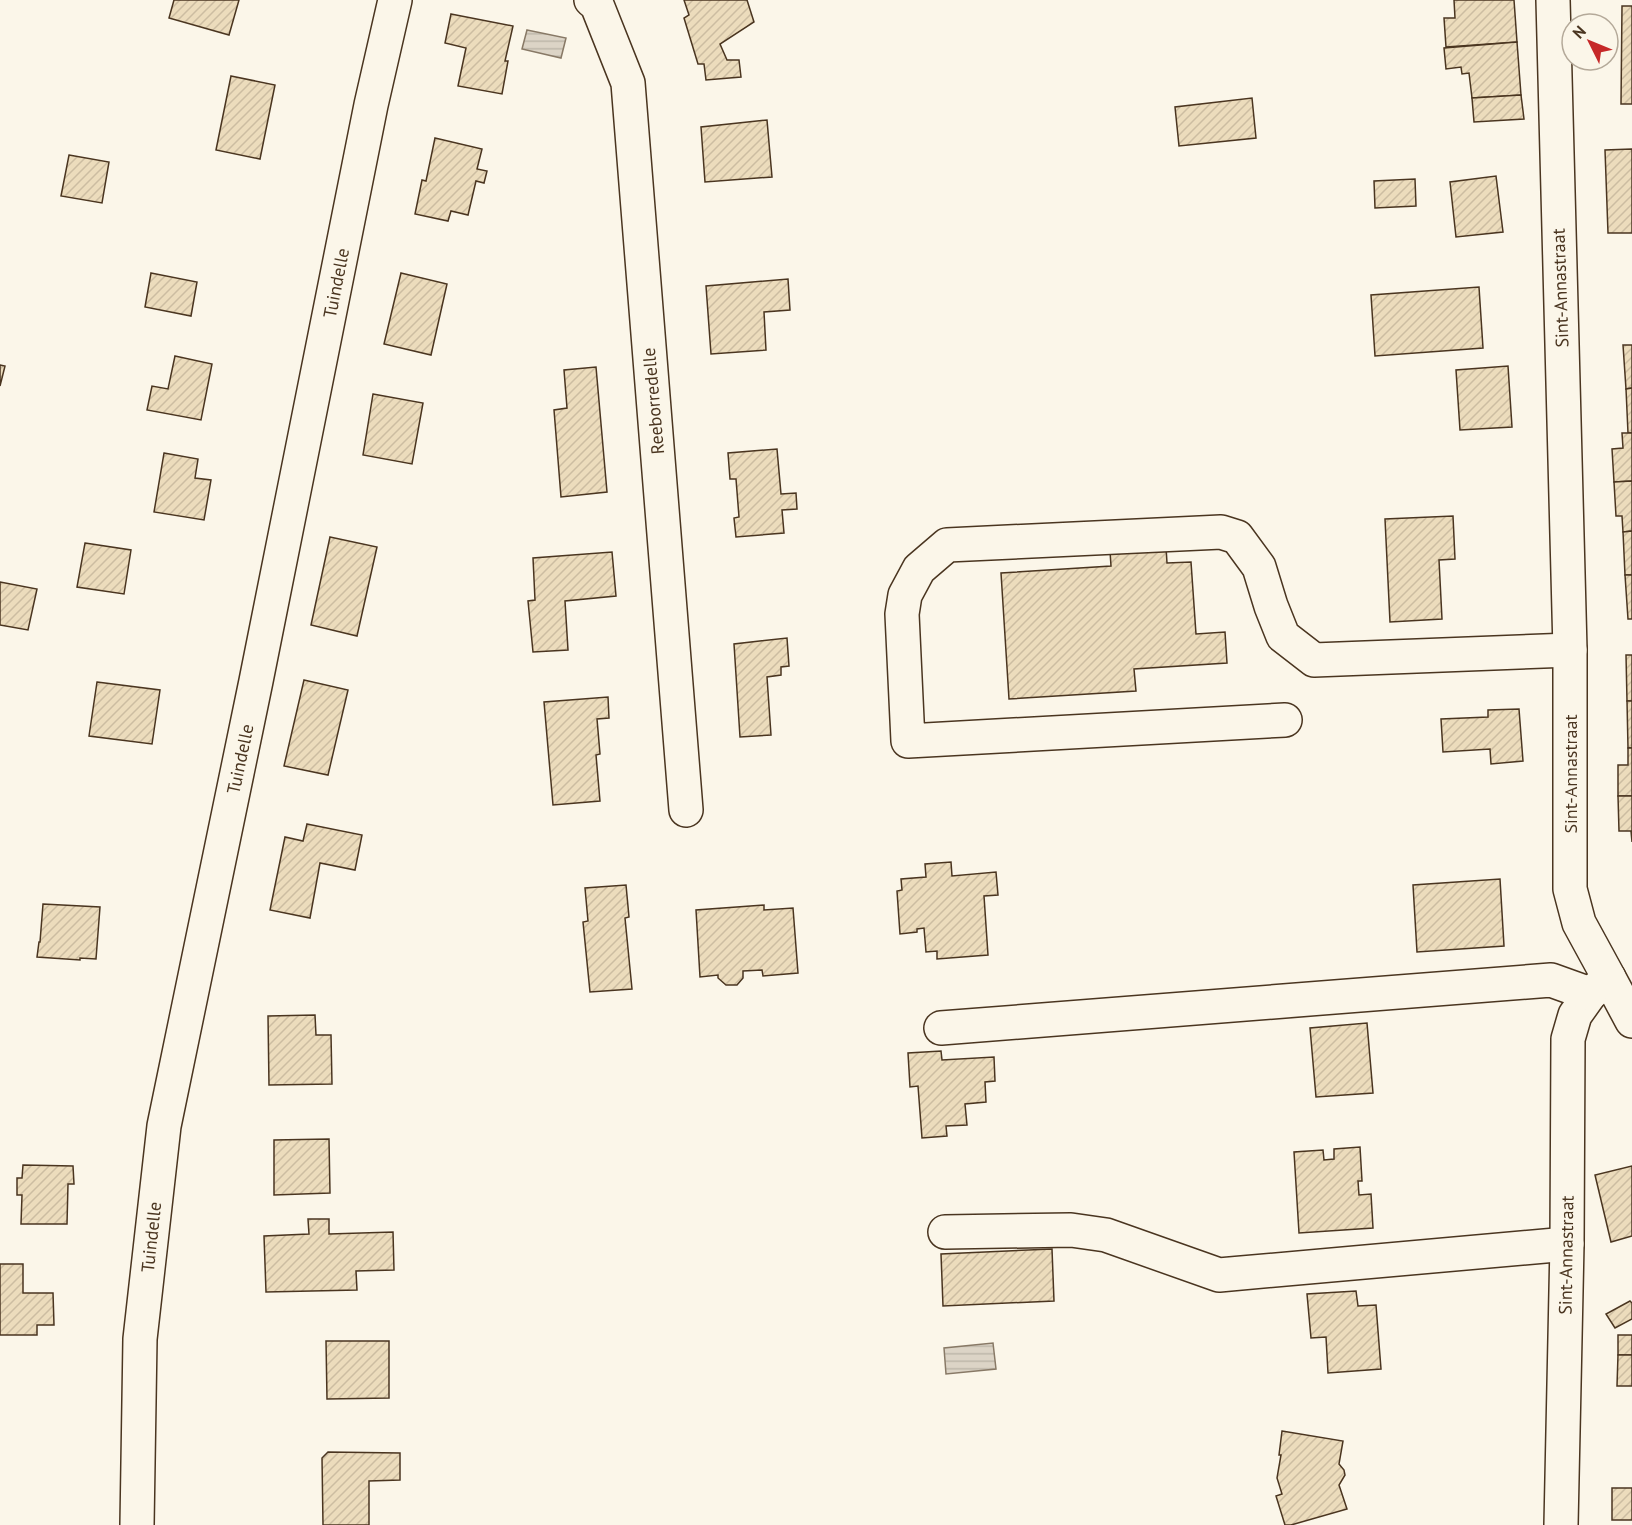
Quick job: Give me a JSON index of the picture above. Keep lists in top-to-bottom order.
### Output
{
  "streets": {
    "street": ["Tuindelle", "Sint-Annastraat", "Reeborredelle"]
  },
  "north": "top left"
}
